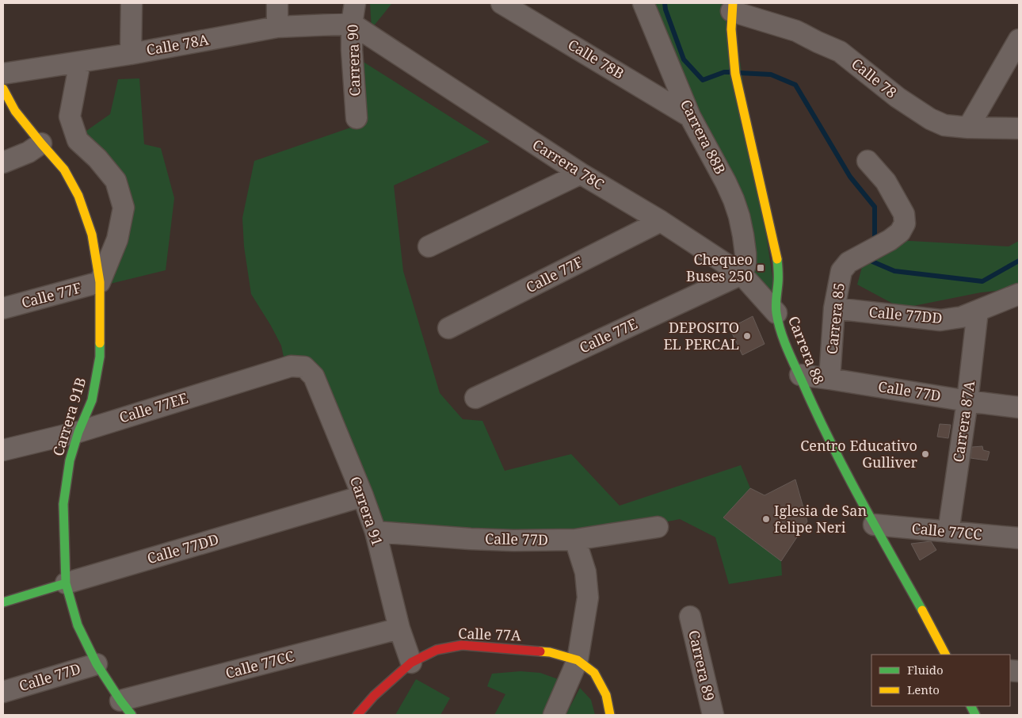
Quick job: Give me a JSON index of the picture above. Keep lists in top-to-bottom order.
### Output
{
  "streets": {
    "street": [
      "Calle 78A",
      "Calle 78B",
      "Carrera 90",
      "Calle 78",
      "Carrera 88B",
      "Carrera 78C",
      "Calle 77F",
      "Calle 77DD",
      "Carrera 85",
      "Calle 77E",
      "Carrera 88",
      "Calle 77D",
      "Calle 77EE",
      "Carrera 91B",
      "Carrera 87A",
      "Carrera 91",
      "Calle 77CC",
      "Calle 77A",
      "Carrera 89"
    ]
  },
  "crossings": [
    ["Calle 78A", "Carrera 90"],
    ["Calle 78A", "Carrera 78C"],
    ["Calle 78B", "Carrera 88B"],
    ["Carrera 90", "Carrera 78C"],
    ["Calle 78", "Carrera 88"],
    ["Carrera 88B", "Carrera 78C"],
    ["Carrera 88B", "Calle 77E"],
    ["Carrera 78C", "Calle 77F"],
    ["Carrera 78C", "Calle 77E"],
    ["Carrera 78C", "Carrera 88"],
    ["Calle 77F", "Carrera 91B"],
    ["Calle 77DD", "Carrera 85"],
    ["Calle 77DD", "Carrera 91B"],
    ["Calle 77DD", "Carrera 87A"],
    ["Calle 77DD", "Carrera 91"],
    ["Carrera 85", "Calle 77D"],
    ["Carrera 88", "Calle 77D"],
    ["Carrera 88", "Calle 77CC"],
    ["Calle 77D", "Carrera 91B"],
    ["Calle 77D", "Carrera 87A"],
    ["Calle 77D", "Carrera 91"],
    ["Calle 77EE", "Carrera 91B"],
    ["Calle 77EE", "Carrera 91"],
    ["Carrera 91B", "Calle 77CC"],
    ["Carrera 87A", "Calle 77CC"],
    ["Carrera 91", "Calle 77CC"],
    ["Carrera 91", "Calle 77A"]
  ],
  "places": {
    "transit": ["Chequeo Buses 250"],
    "other": ["DEPOSITO EL PERCAL", "Centro Educativo Gulliver", "Iglesia de San felipe Neri"]
  },
  "legend": ["Fluido", "Lento"]
}
